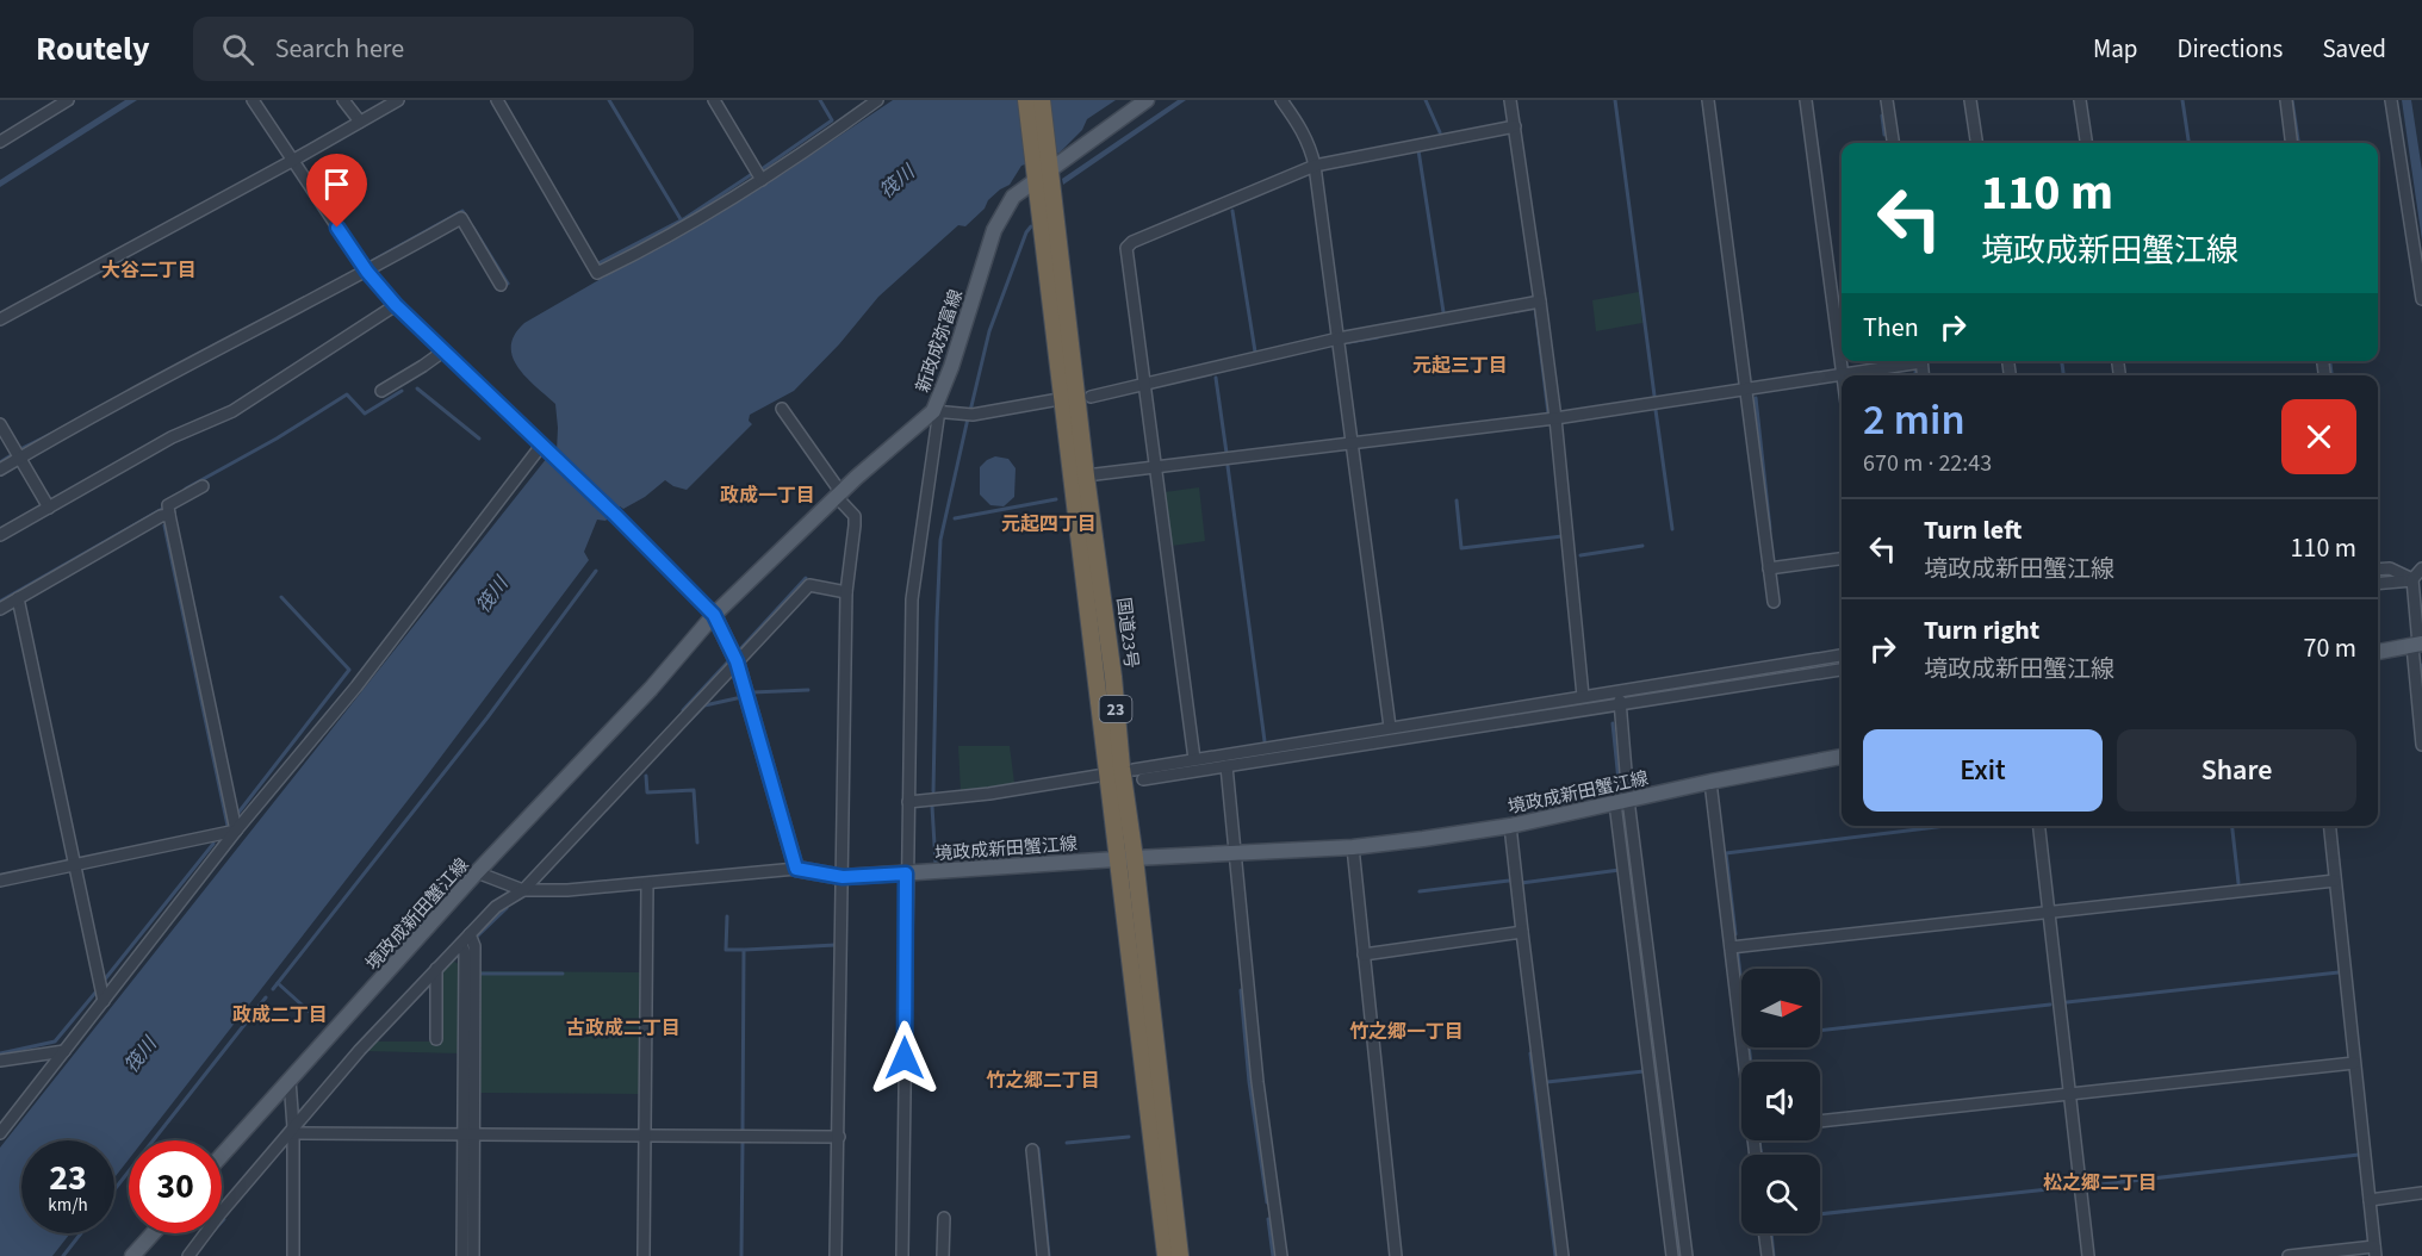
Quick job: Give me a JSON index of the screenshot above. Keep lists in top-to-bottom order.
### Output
{
  "streets": {
    "highway": ["国道23号", "23"],
    "main road": ["新政成弥富線", "境政成新田蟹江線"]
  },
  "crossings": [
    ["新政成弥富線", "国道23号"],
    ["新政成弥富線", "境政成新田蟹江線"],
    ["国道23号", "境政成新田蟹江線"]
  ],
  "districts": [
    "大谷二丁目",
    "元起三丁目",
    "政成一丁目",
    "元起四丁目",
    "政成二丁目",
    "古政成二丁目",
    "竹之郷一丁目",
    "竹之郷二丁目",
    "松之郷二丁目"
  ],
  "water": ["筏川"],
  "north": "right",
  "page": {
    "header": "Routely",
    "search": "Search here",
    "nav": ["Map", "Directions", "Saved"],
    "turn": ["110 m", "境政成新田蟹江線"],
    "then": "Then",
    "heading": ["2 min", "670 m · 22:43"],
    "list": [
      {
        "name": "Turn left",
        "note": "境政成新田蟹江線",
        "value": "110 m"
      },
      {
        "name": "Turn right",
        "note": "境政成新田蟹江線",
        "value": "70 m"
      }
    ],
    "buttons": ["Exit", "Share"],
    "speed": "23 km/h",
    "limit": "30"
  }
}
